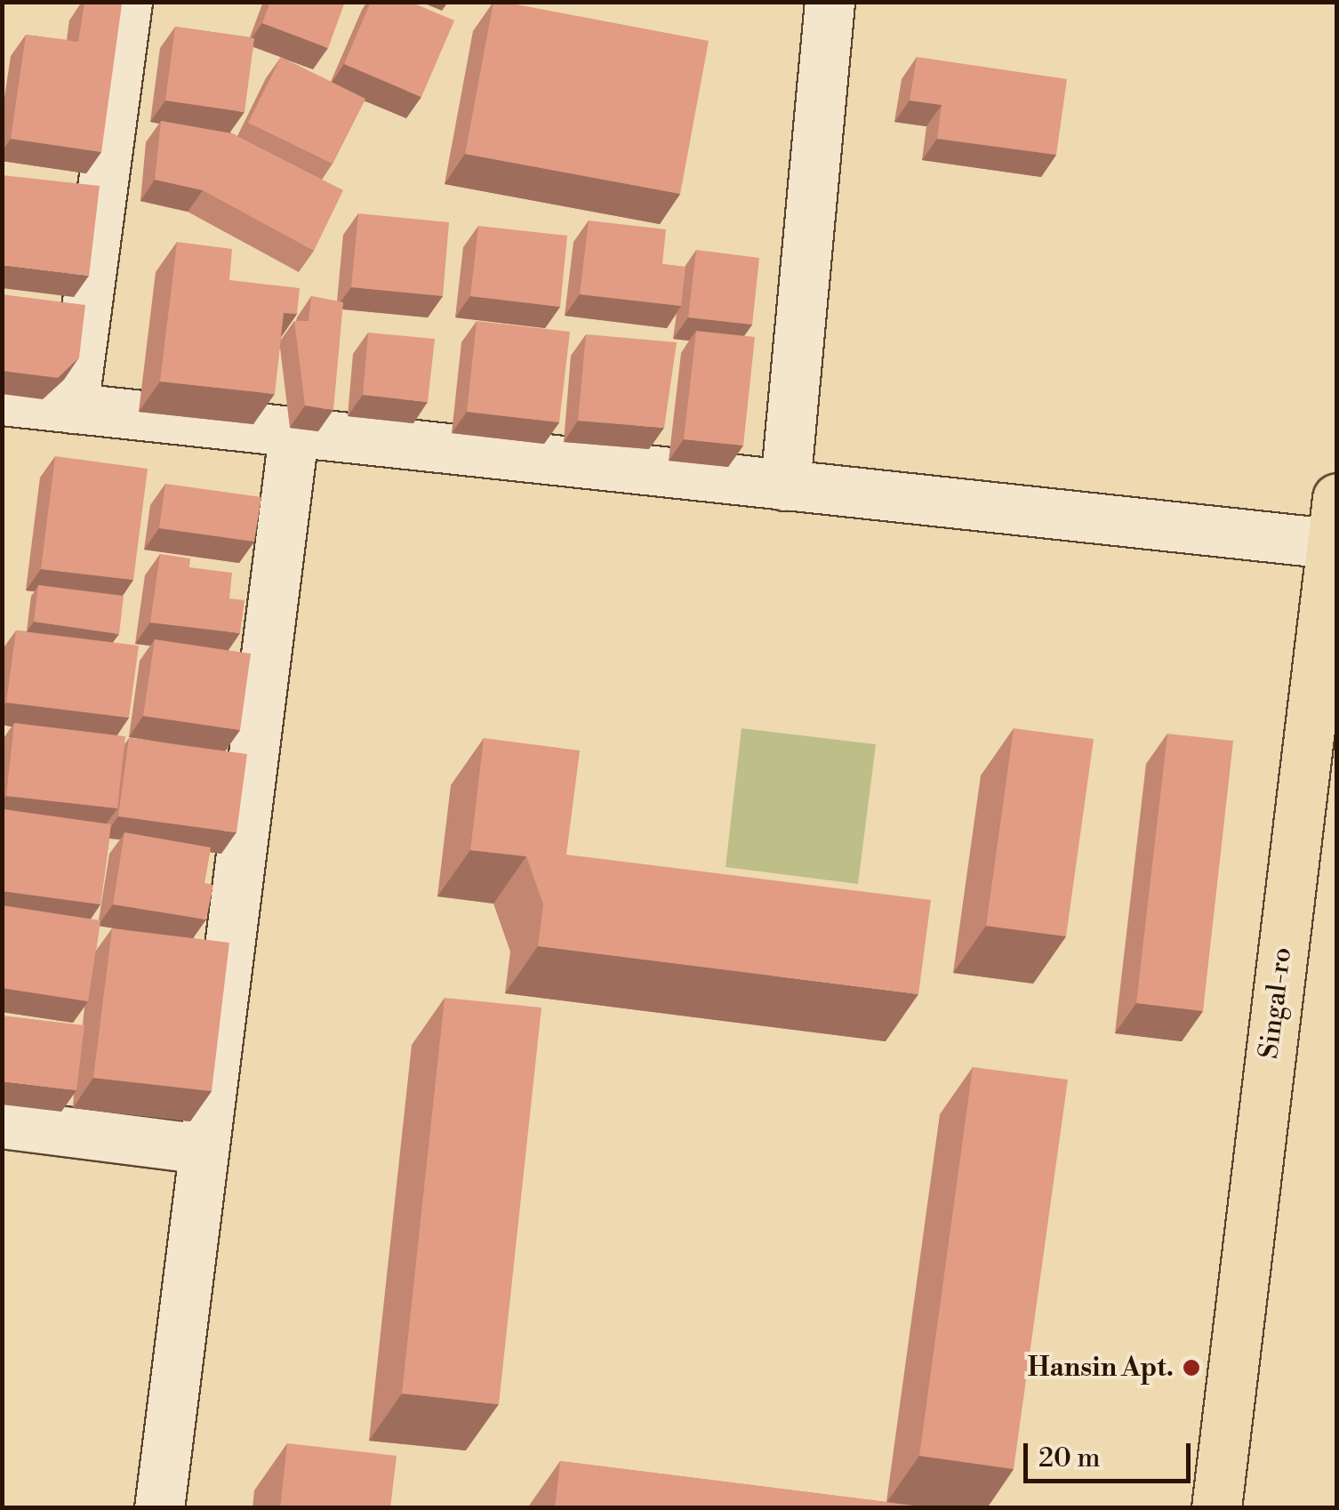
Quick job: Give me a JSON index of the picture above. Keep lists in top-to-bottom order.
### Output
{
  "streets": {
    "main road": ["Singal-ro"]
  },
  "places": ["Hansin Apt."],
  "scale_bar": "20 m"
}
